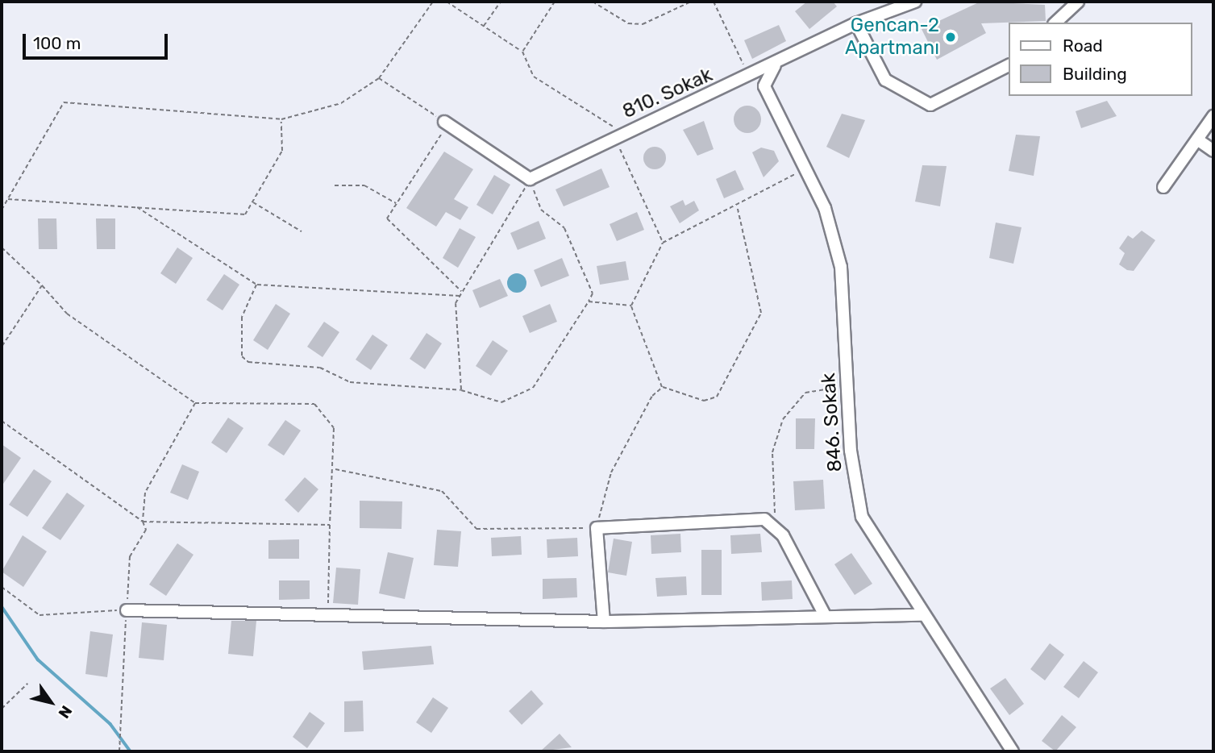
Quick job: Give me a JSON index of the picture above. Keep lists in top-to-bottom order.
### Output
{
  "streets": {
    "street": ["810. Sokak", "846. Sokak"]
  },
  "crossings": [
    ["810. Sokak", "846. Sokak"]
  ],
  "places": ["Gencan-2 Apartmanı"],
  "legend": ["Road", "Building"],
  "scale_bar": "100 m",
  "north": "bottom right"
}
